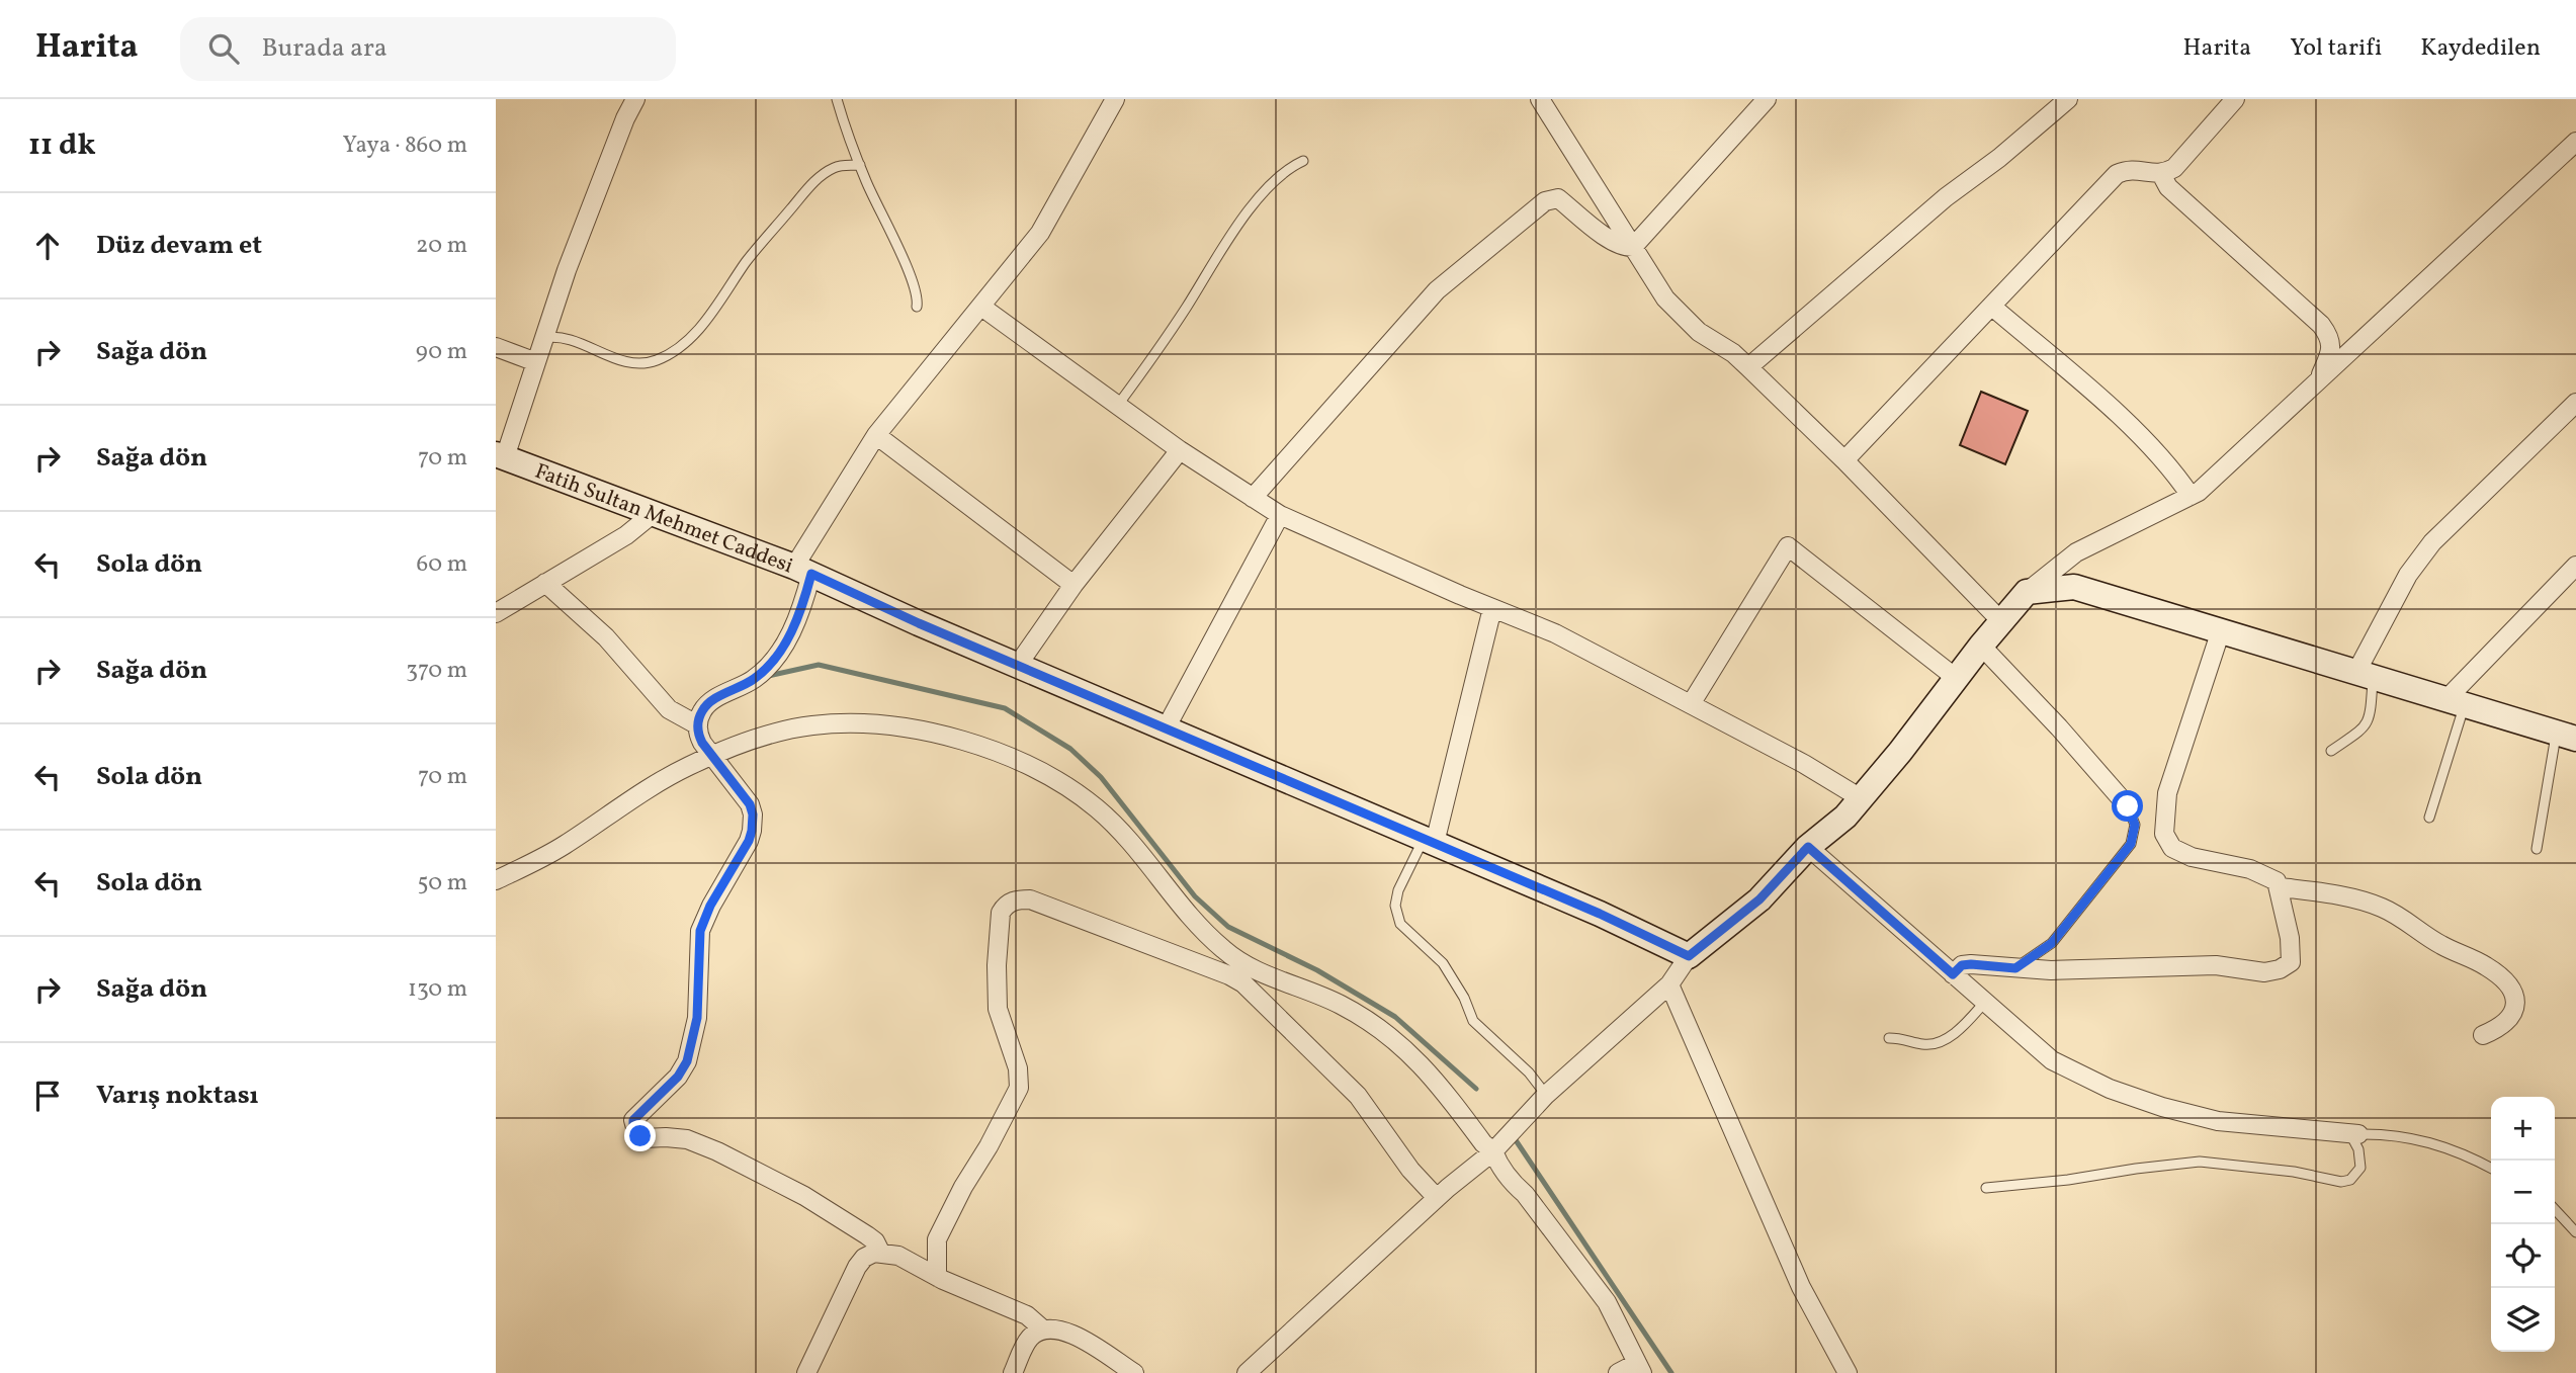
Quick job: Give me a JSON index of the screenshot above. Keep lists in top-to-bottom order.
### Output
{
  "streets": {
    "street": ["Fatih Sultan Mehmet Caddesi"]
  },
  "page": {
    "header": "Harita",
    "search": "Burada ara",
    "nav": ["Harita", "Yol tarifi", "Kaydedilen"],
    "heading": ["11 dk", "Yaya · 860 m"],
    "list": [
      ["Düz devam et", "20 m"],
      ["Sağa dön", "90 m"],
      ["Sağa dön", "70 m"],
      ["Sola dön", "60 m"],
      ["Sağa dön", "370 m"],
      ["Sola dön", "70 m"],
      ["Sola dön", "50 m"],
      ["Sağa dön", "130 m"],
      "Varış noktası"
    ],
    "map_buttons": ["+", "−"]
  }
}
